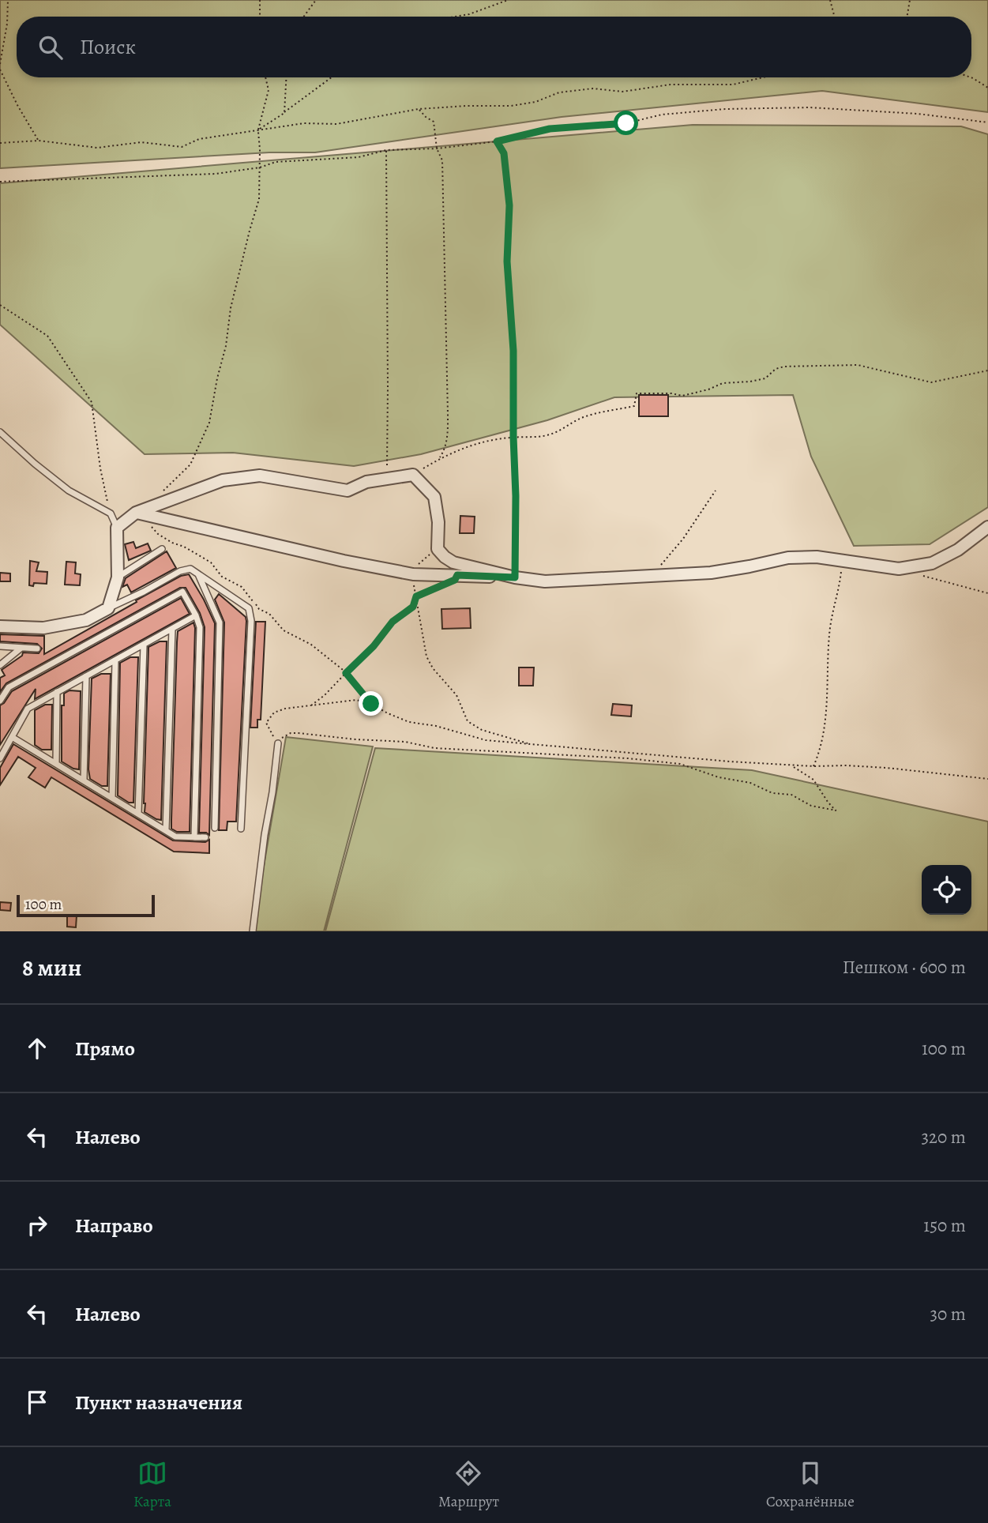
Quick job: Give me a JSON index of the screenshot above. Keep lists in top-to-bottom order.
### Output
{
  "scale_bar": "100 m",
  "page": {
    "search": "Поиск",
    "scale": "100 m",
    "heading": ["8 мин", "Пешком · 600 m"],
    "list": [
      ["Прямо", "100 m"],
      ["Налево", "320 m"],
      ["Направо", "150 m"],
      ["Налево", "30 m"],
      "Пункт назначения"
    ],
    "nav": ["Карта", "Маршрут", "Сохранённые"]
  }
}
